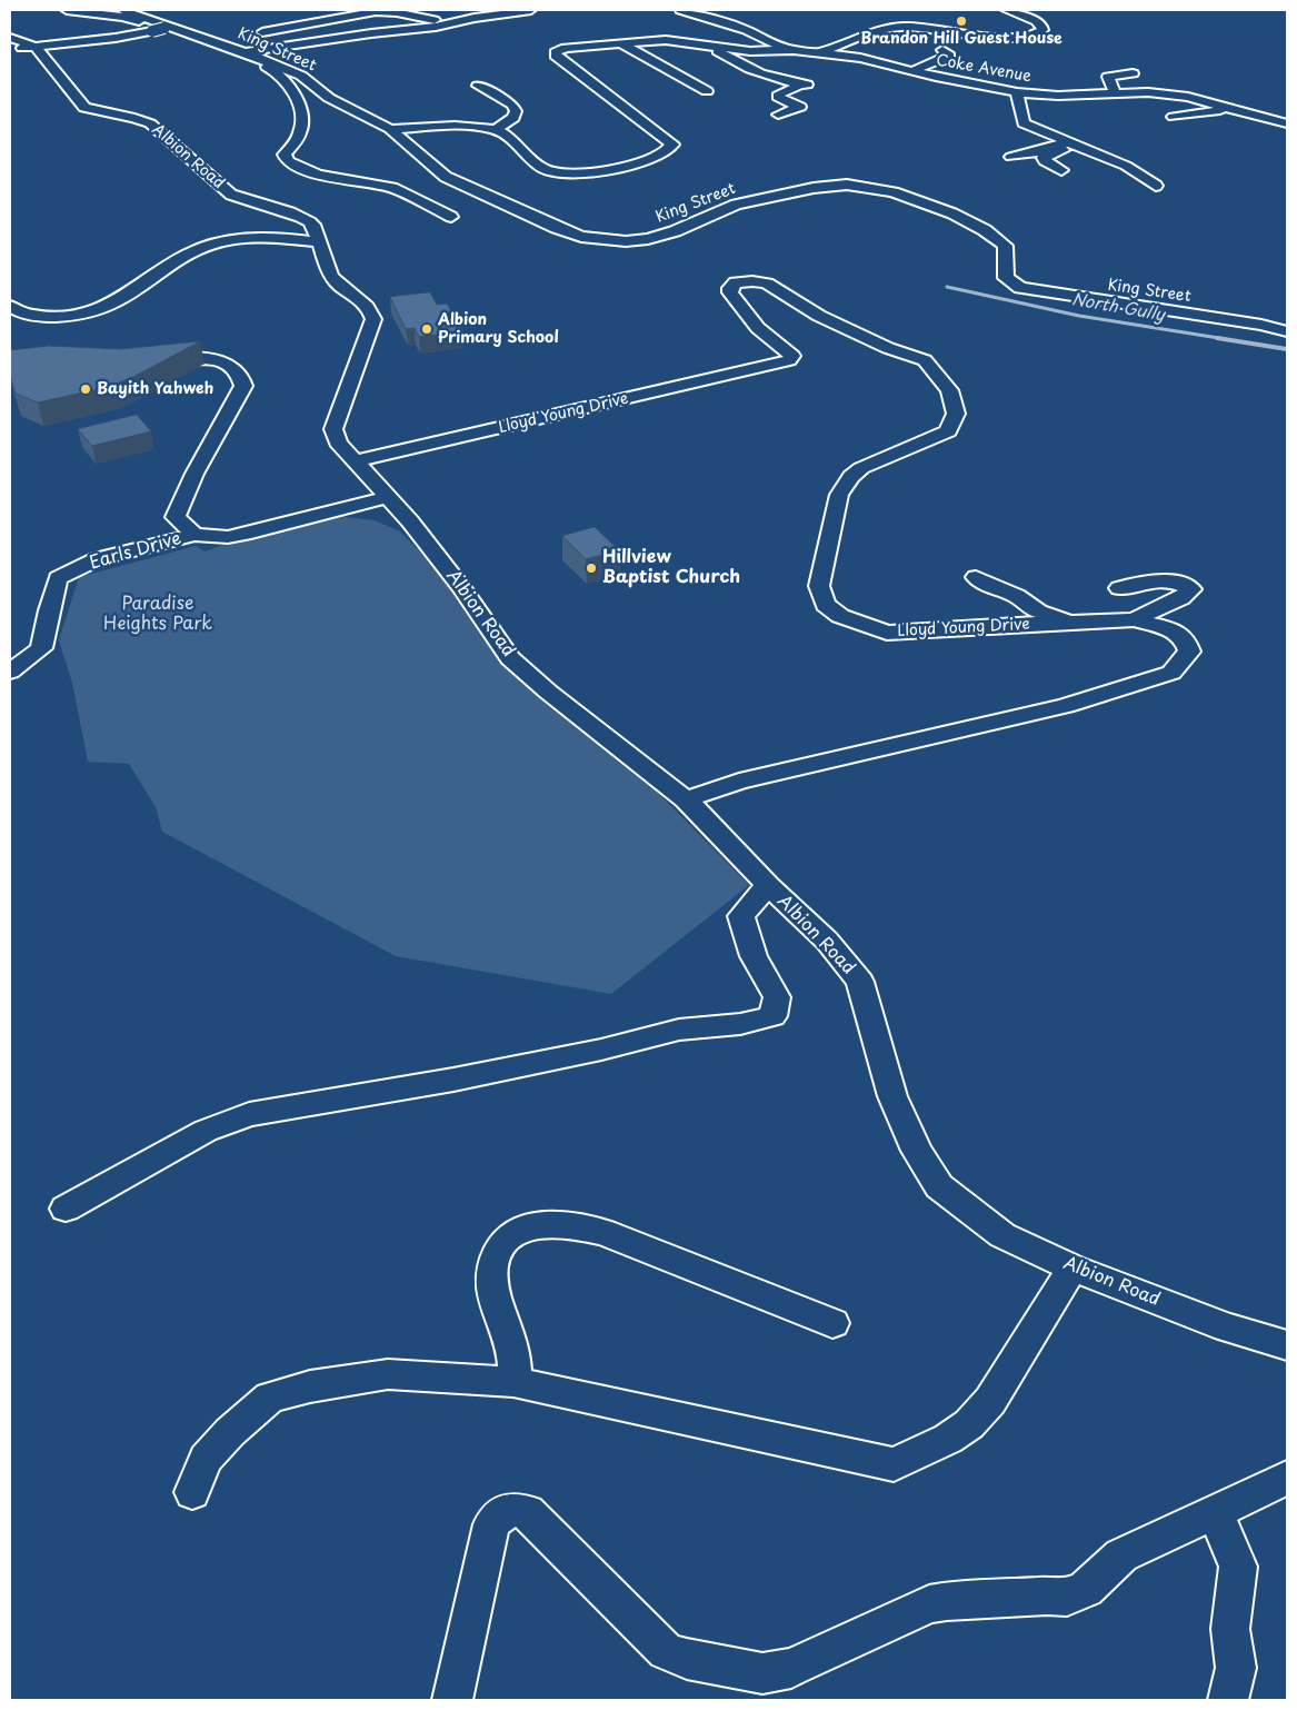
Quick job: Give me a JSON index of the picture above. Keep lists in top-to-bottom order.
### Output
{
  "streets": {
    "street": [
      "King Street",
      "Coke Avenue",
      "Albion Road",
      "Lloyd Young Drive",
      "Earls Drive"
    ]
  },
  "crossings": [
    ["Albion Road", "Lloyd Young Drive"]
  ],
  "water": ["North Gully"],
  "parks": ["Paradise Heights Park"],
  "places": [
    "Brandon Hill Guest House",
    "Albion Primary School",
    "Bayith Yahweh",
    "Hillview Baptist Church"
  ]
}
